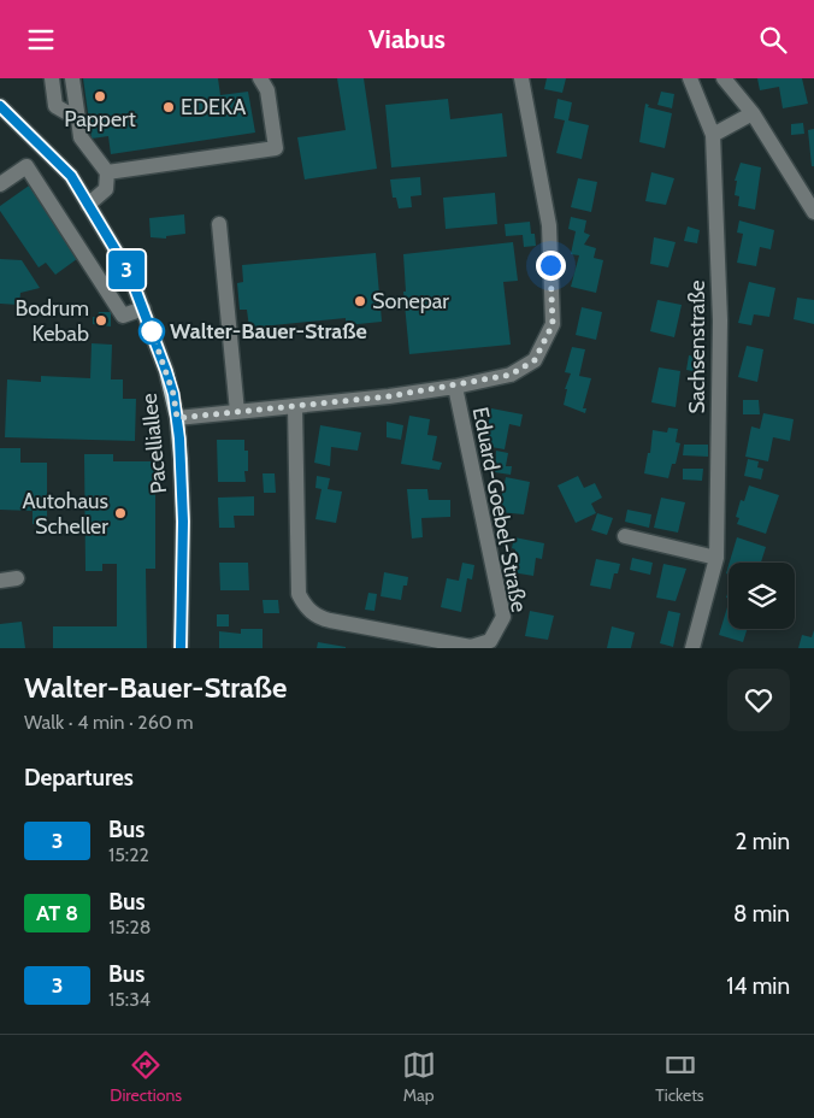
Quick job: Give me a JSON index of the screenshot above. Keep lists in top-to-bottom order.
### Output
{
  "streets": {
    "main road": ["Pacelliallee"],
    "street": ["Sachsenstraße", "Eduard-Goebel-Straße"]
  },
  "places": [
    "Pappert",
    "EDEKA",
    "Sonepar",
    "Bodrum Kebab",
    "Walter-Bauer-Straße",
    "Autohaus Scheller"
  ],
  "lines": ["bus line 3"],
  "page": {
    "header": "Viabus",
    "on_map": "3",
    "heading": [
      ["Walter-Bauer-Straße", "Walk · 4 min · 260 m"],
      "Departures"
    ],
    "list": [
      {
        "mark": "3",
        "name": "Bus",
        "note": "15:22",
        "value": "2 min"
      },
      {
        "mark": "AT 8",
        "name": "Bus",
        "note": "15:28",
        "value": "8 min"
      },
      {
        "mark": "3",
        "name": "Bus",
        "note": "15:34",
        "value": "14 min"
      }
    ],
    "tabs": ["Directions", "Map", "Tickets"]
  }
}
